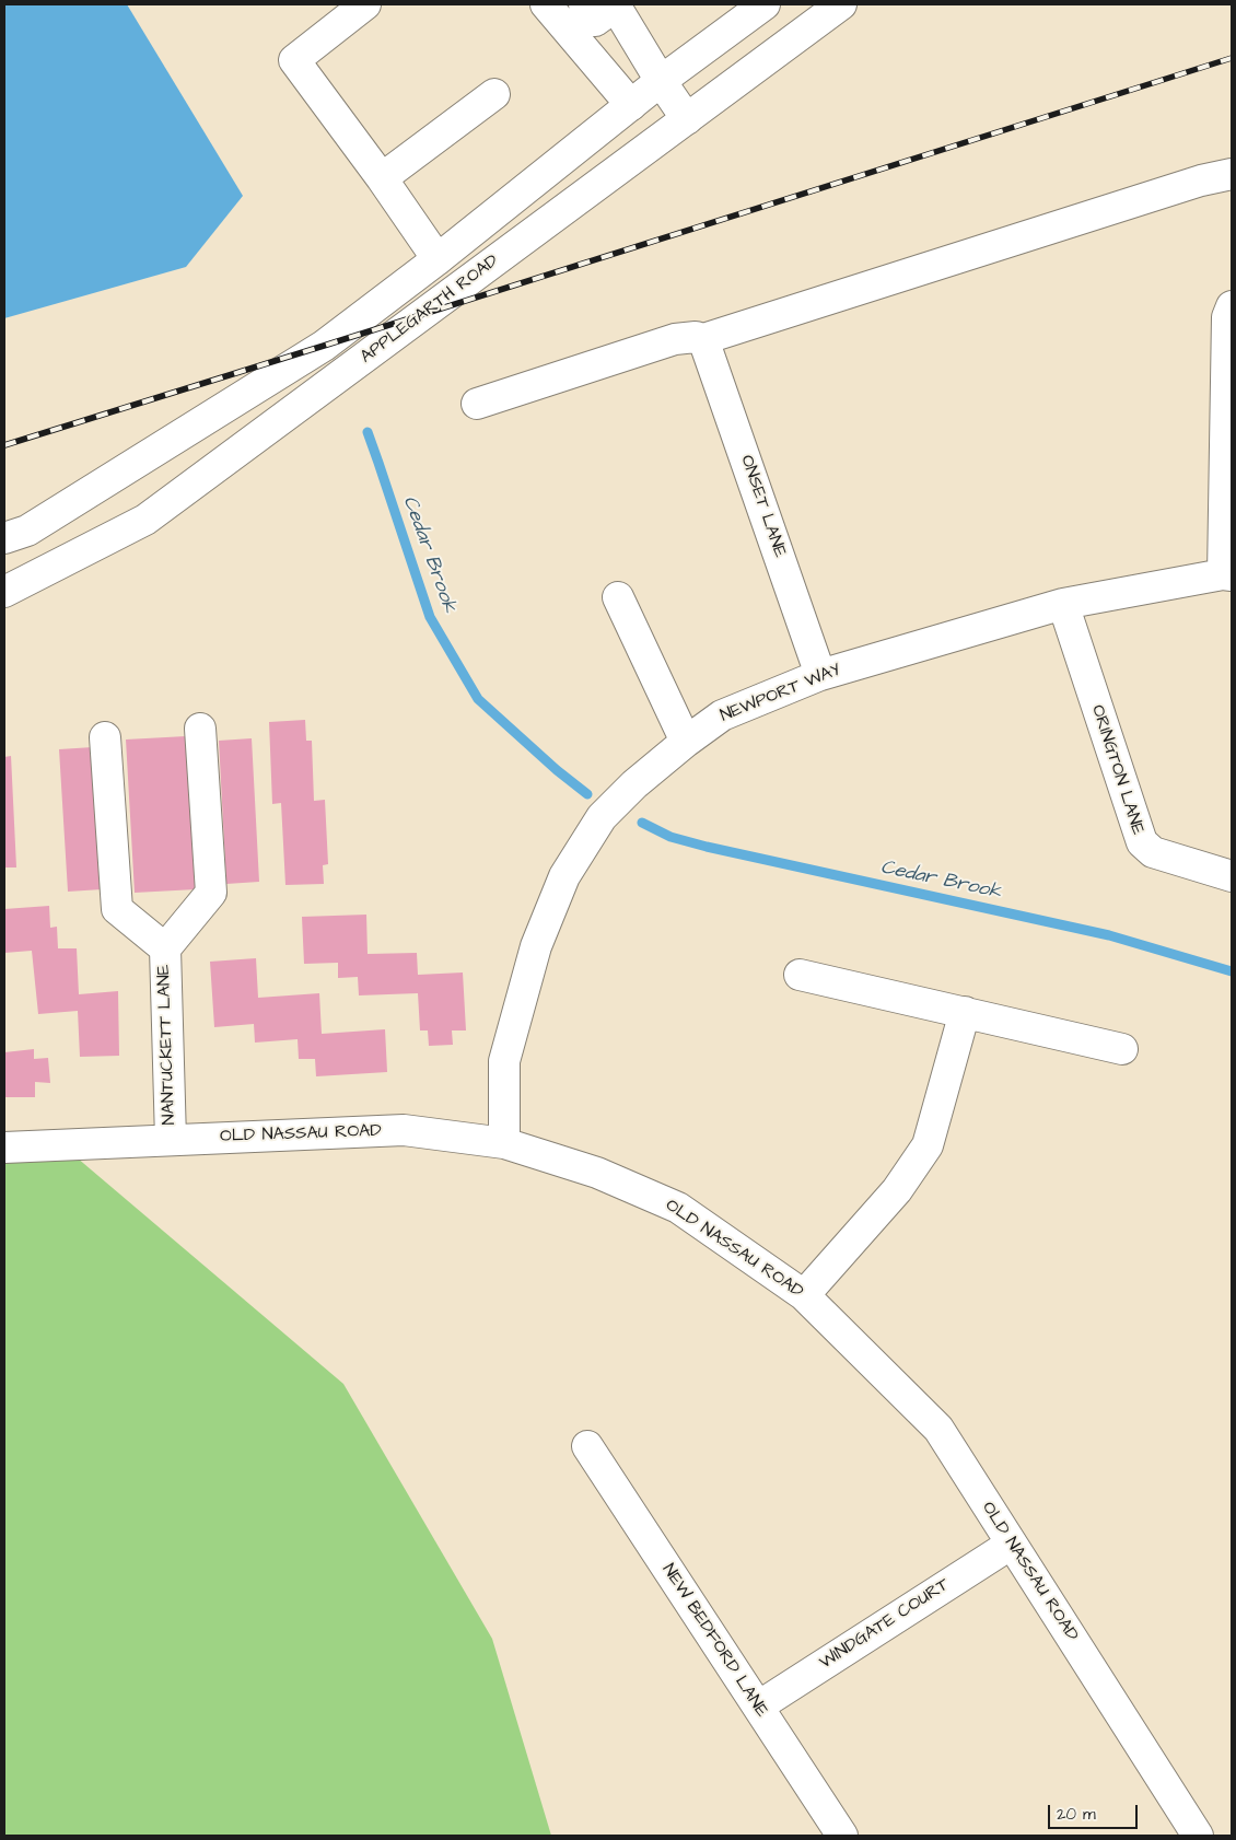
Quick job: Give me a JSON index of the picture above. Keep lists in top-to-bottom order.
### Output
{
  "streets": {
    "street": [
      "APPLEGARTH ROAD",
      "ONSET LANE",
      "NEWPORT WAY",
      "ORINGTON LANE",
      "NANTUCKETT LANE",
      "OLD NASSAU ROAD",
      "WINDGATE COURT",
      "NEW BEDFORD LANE"
    ]
  },
  "crossings": [
    ["ONSET LANE", "NEWPORT WAY"],
    ["NEWPORT WAY", "ORINGTON LANE"],
    ["NEWPORT WAY", "OLD NASSAU ROAD"],
    ["NANTUCKETT LANE", "OLD NASSAU ROAD"],
    ["OLD NASSAU ROAD", "WINDGATE COURT"],
    ["WINDGATE COURT", "NEW BEDFORD LANE"]
  ],
  "water": ["Cedar Brook"],
  "scale_bar": "20 m"
}
